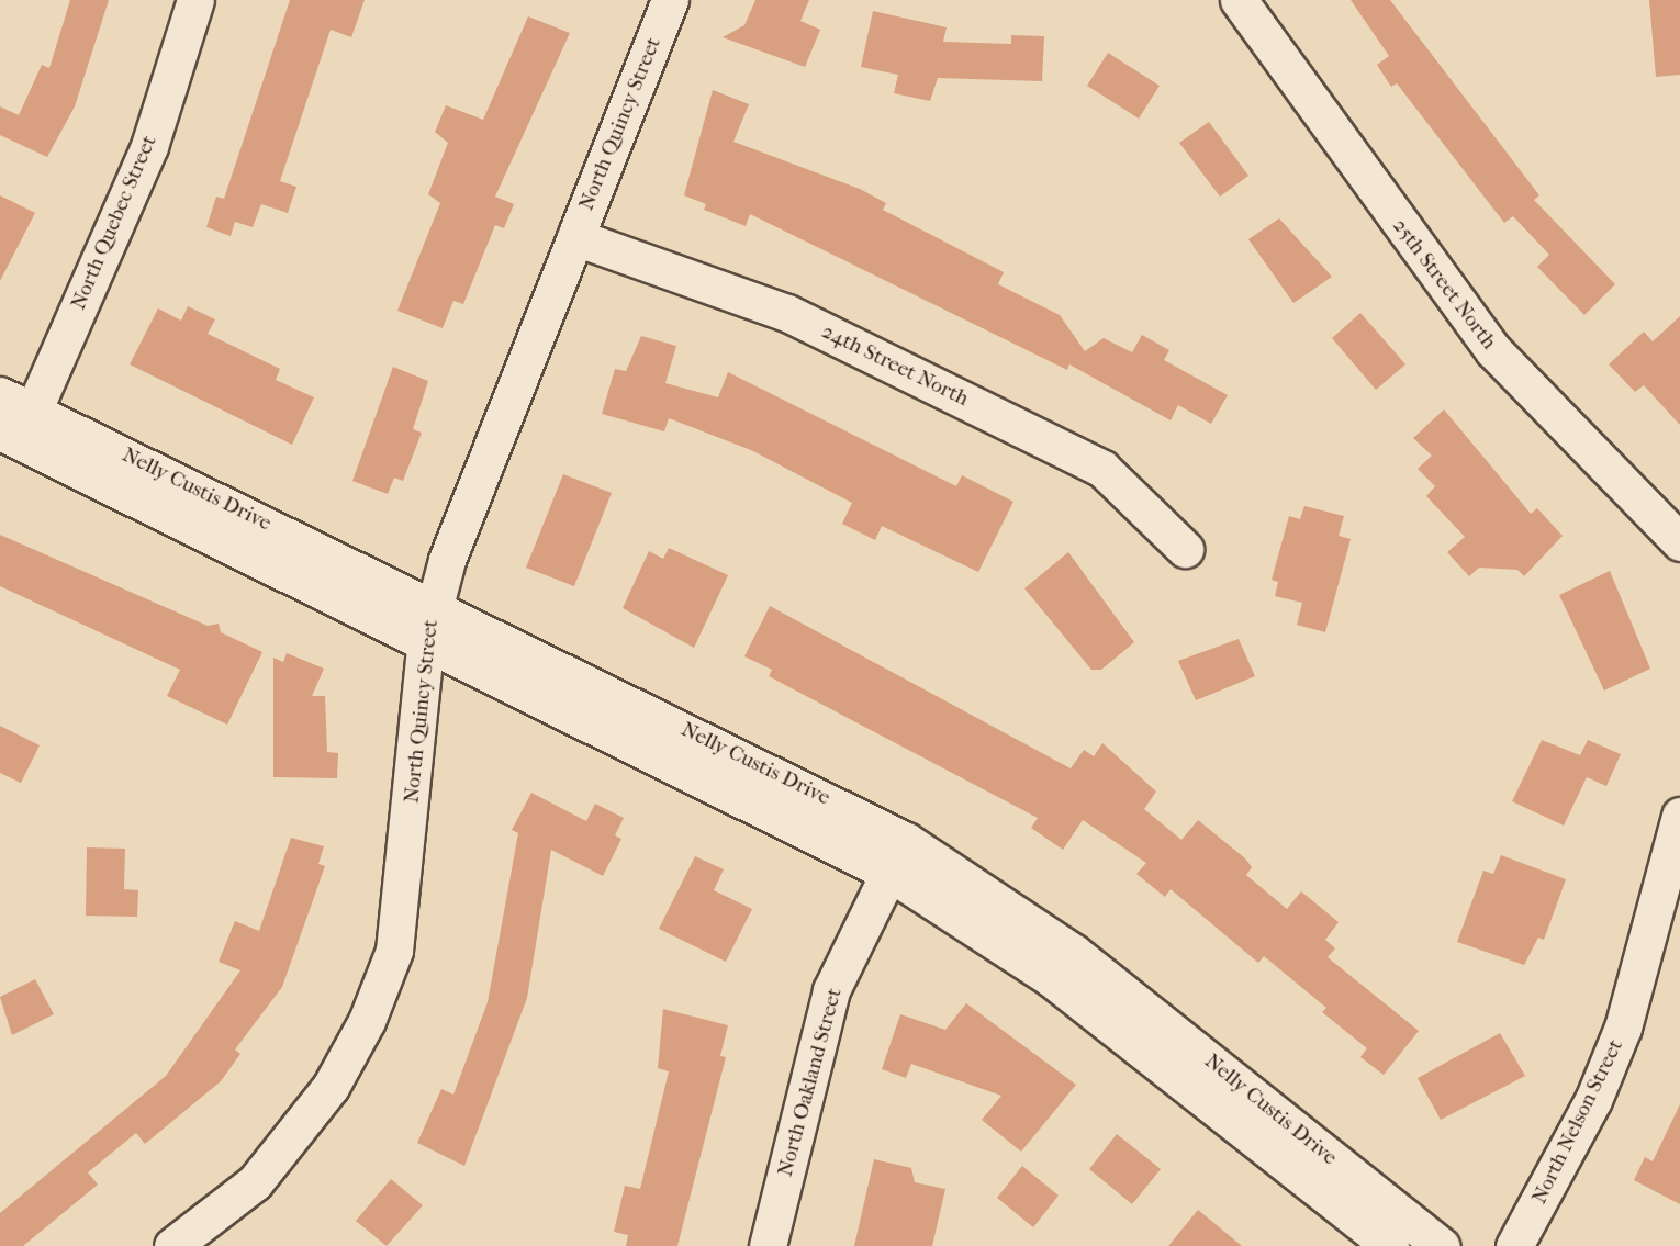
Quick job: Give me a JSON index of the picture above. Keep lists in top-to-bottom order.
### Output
{
  "streets": {
    "street": [
      "North Quincy Street",
      "North Quebec Street",
      "25th Street North",
      "24th Street North",
      "Nelly Custis Drive",
      "North Oakland Street",
      "North Nelson Street"
    ]
  },
  "crossings": [
    ["North Quincy Street", "24th Street North"],
    ["North Quincy Street", "Nelly Custis Drive"],
    ["North Quebec Street", "Nelly Custis Drive"],
    ["Nelly Custis Drive", "North Oakland Street"]
  ]
}
